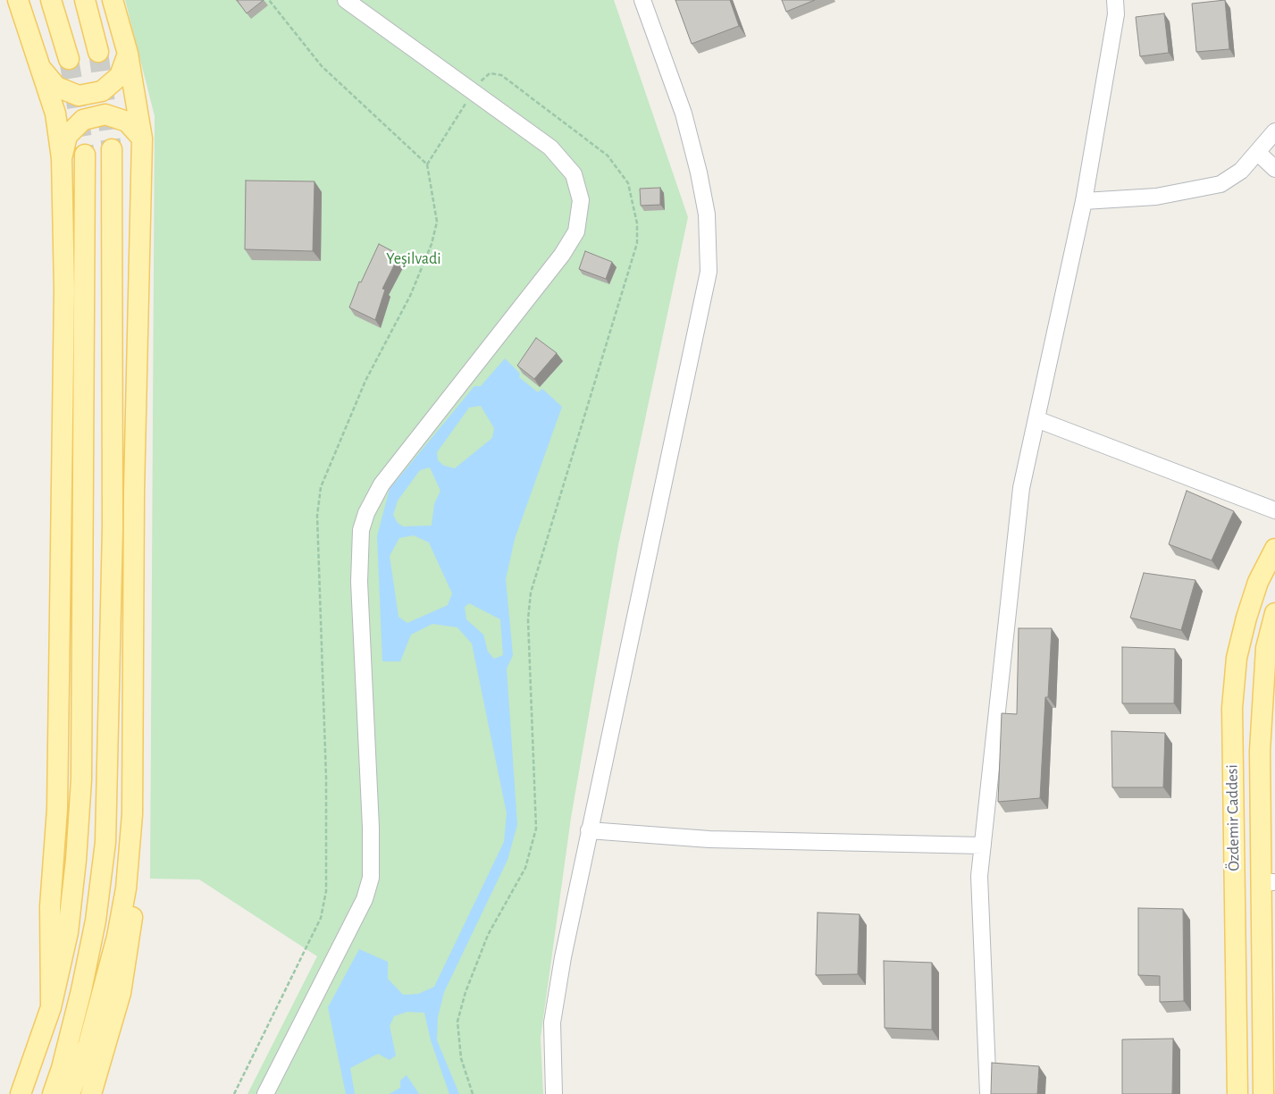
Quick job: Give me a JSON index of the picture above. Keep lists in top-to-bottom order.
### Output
{
  "streets": {
    "main road": ["Özdemir Caddesi"]
  },
  "parks": ["Yeşilvadi"]
}
